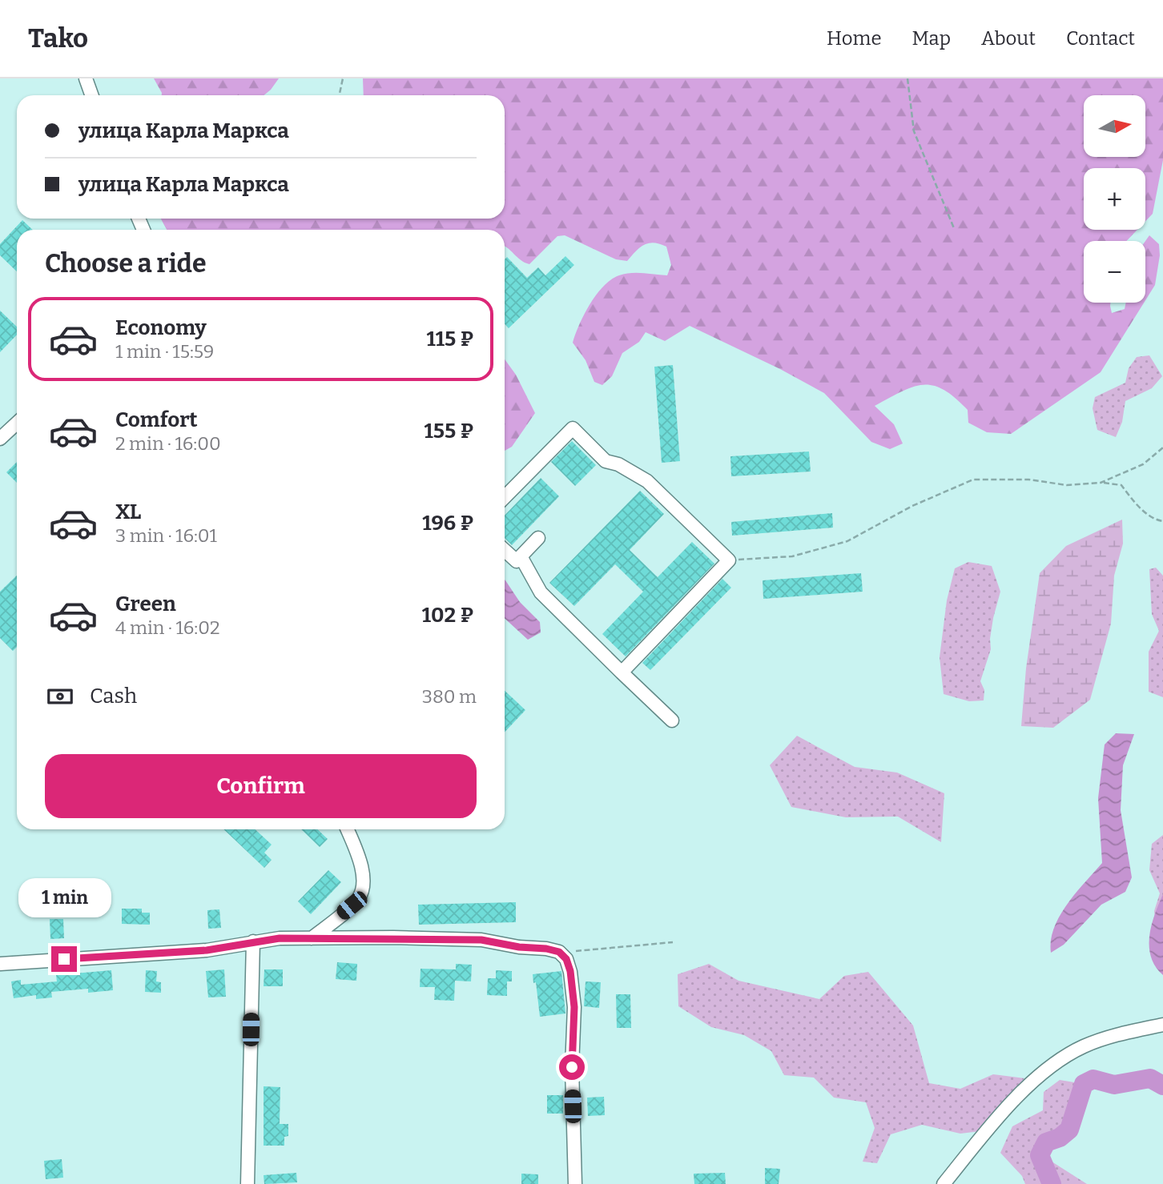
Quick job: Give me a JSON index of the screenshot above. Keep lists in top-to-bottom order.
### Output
{
  "north": "right",
  "page": {
    "header": "Tako",
    "nav": [
      "Home",
      "Map",
      "About",
      "Contact"
    ],
    "map_buttons": ["+", "−"],
    "banner": ["улица Карла Маркса", "улица Карла Маркса"],
    "heading": "Choose a ride",
    "list": [
      {
        "name": "Economy",
        "note": "1 min · 15:59",
        "value": "115 ₽"
      },
      {
        "name": "Comfort",
        "note": "2 min · 16:00",
        "value": "155 ₽"
      },
      {
        "name": "XL",
        "note": "3 min · 16:01",
        "value": "196 ₽"
      },
      {
        "name": "Green",
        "note": "4 min · 16:02",
        "value": "102 ₽"
      }
    ],
    "pay": ["Cash", "380 m"],
    "buttons": "Confirm",
    "bubble": "1 min"
  }
}
